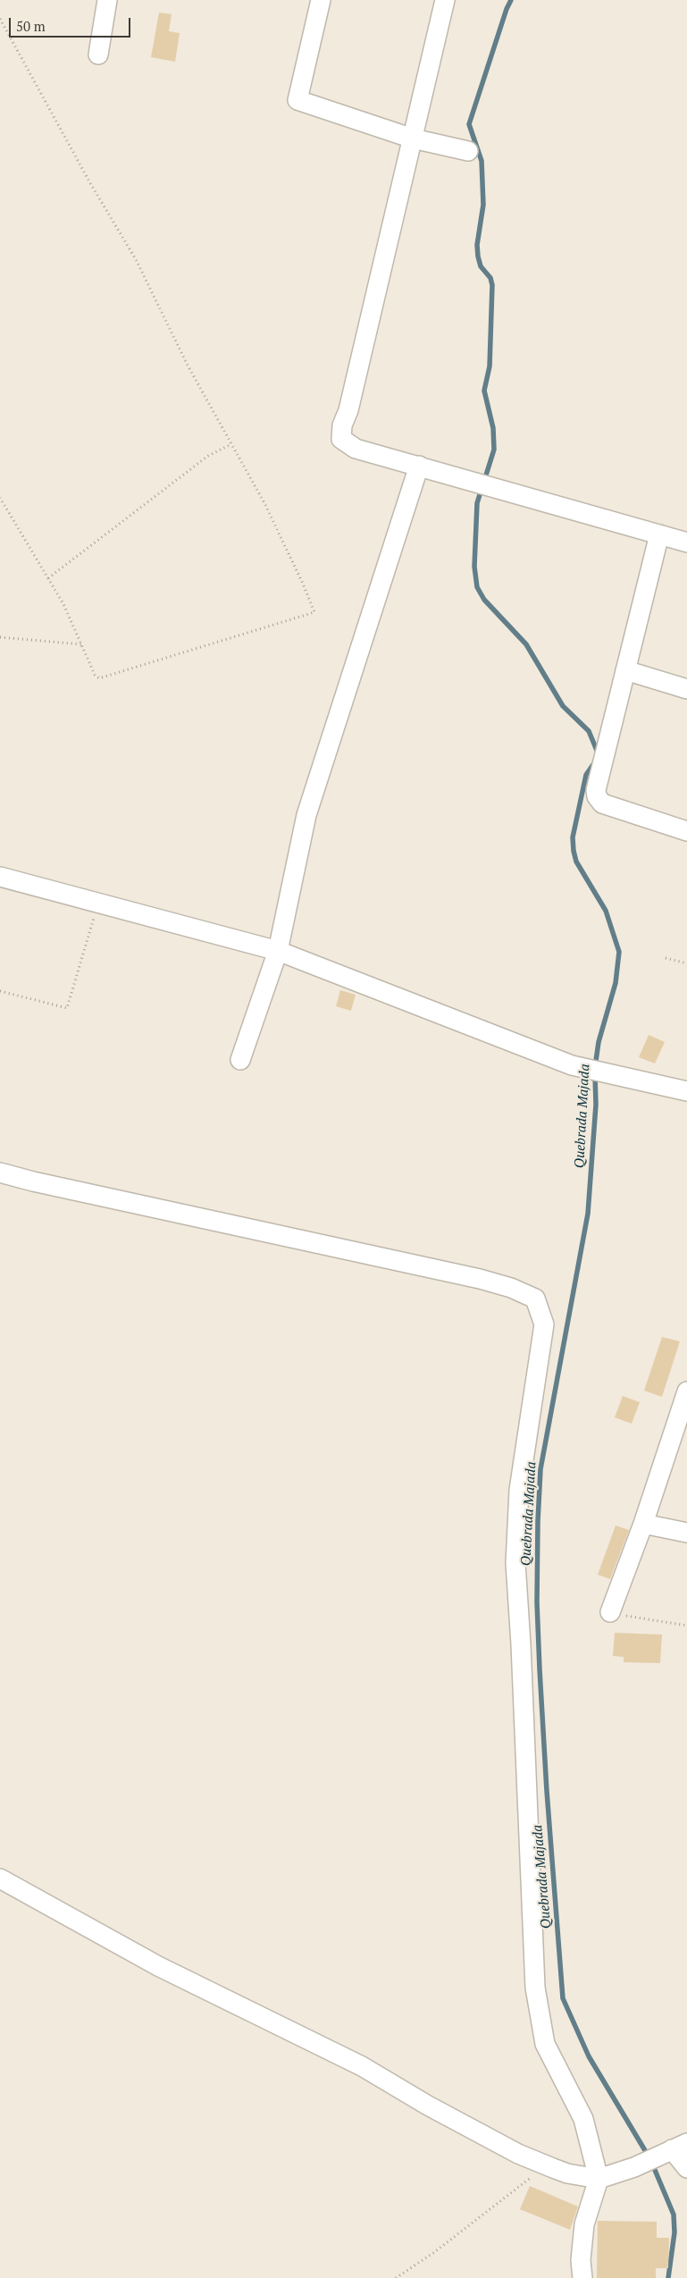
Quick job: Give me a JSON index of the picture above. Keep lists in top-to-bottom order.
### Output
{
  "water": ["Quebrada Majada"],
  "scale_bar": "50 m"
}
